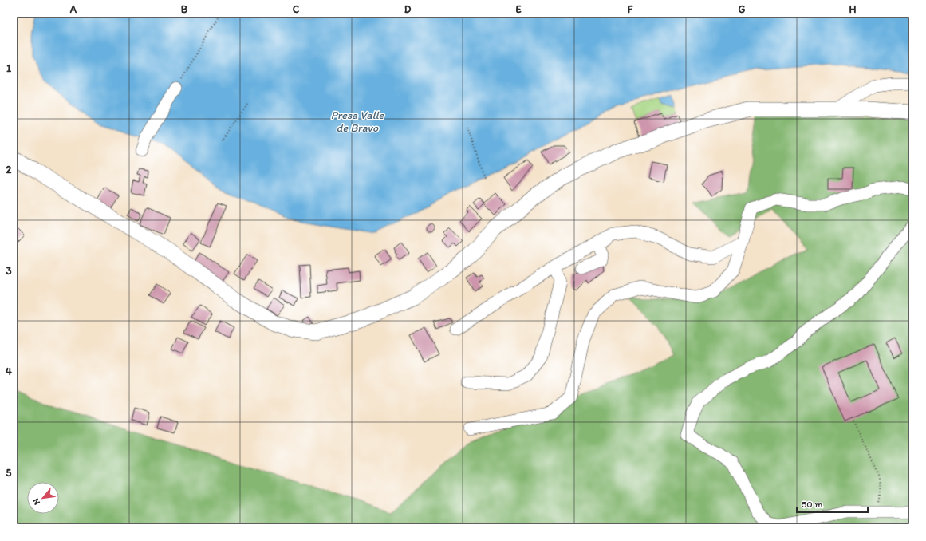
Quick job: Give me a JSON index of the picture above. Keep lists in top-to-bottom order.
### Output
{
  "water": ["Presa Valle de Bravo"],
  "scale_bar": "50 m",
  "north": "bottom left",
  "grid": {
    "columns": [
      "A",
      "B",
      "C",
      "D",
      "E",
      "F",
      "G",
      "H"
    ],
    "rows": [
      "1",
      "2",
      "3",
      "4",
      "5"
    ]
  }
}
